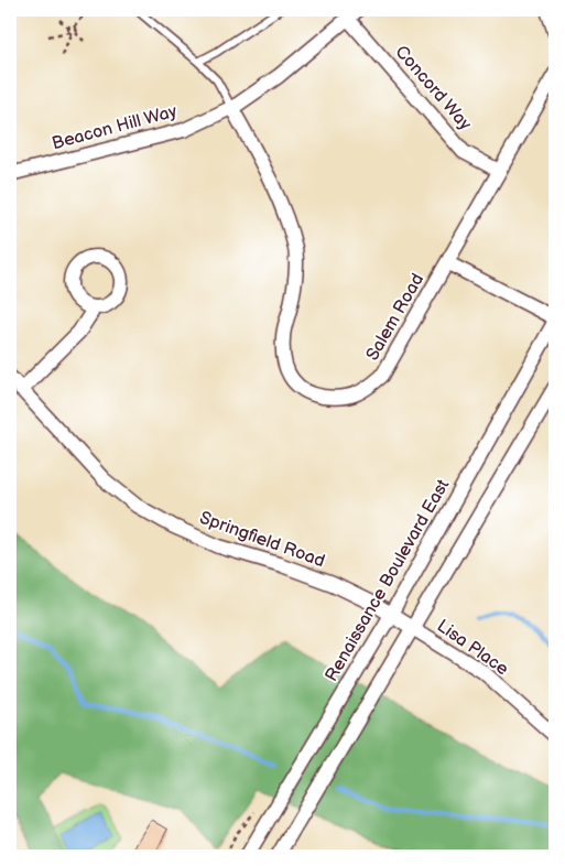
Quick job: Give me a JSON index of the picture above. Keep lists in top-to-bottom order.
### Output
{
  "streets": {
    "street": [
      "Concord Way",
      "Beacon Hill Way",
      "Salem Road",
      "Springfield Road",
      "Renaissance Boulevard East",
      "Lisa Place"
    ]
  },
  "crossings": [
    ["Concord Way", "Beacon Hill Way"],
    ["Concord Way", "Salem Road"],
    ["Beacon Hill Way", "Salem Road"],
    ["Springfield Road", "Renaissance Boulevard East"],
    ["Springfield Road", "Lisa Place"],
    ["Renaissance Boulevard East", "Lisa Place"]
  ]
}
